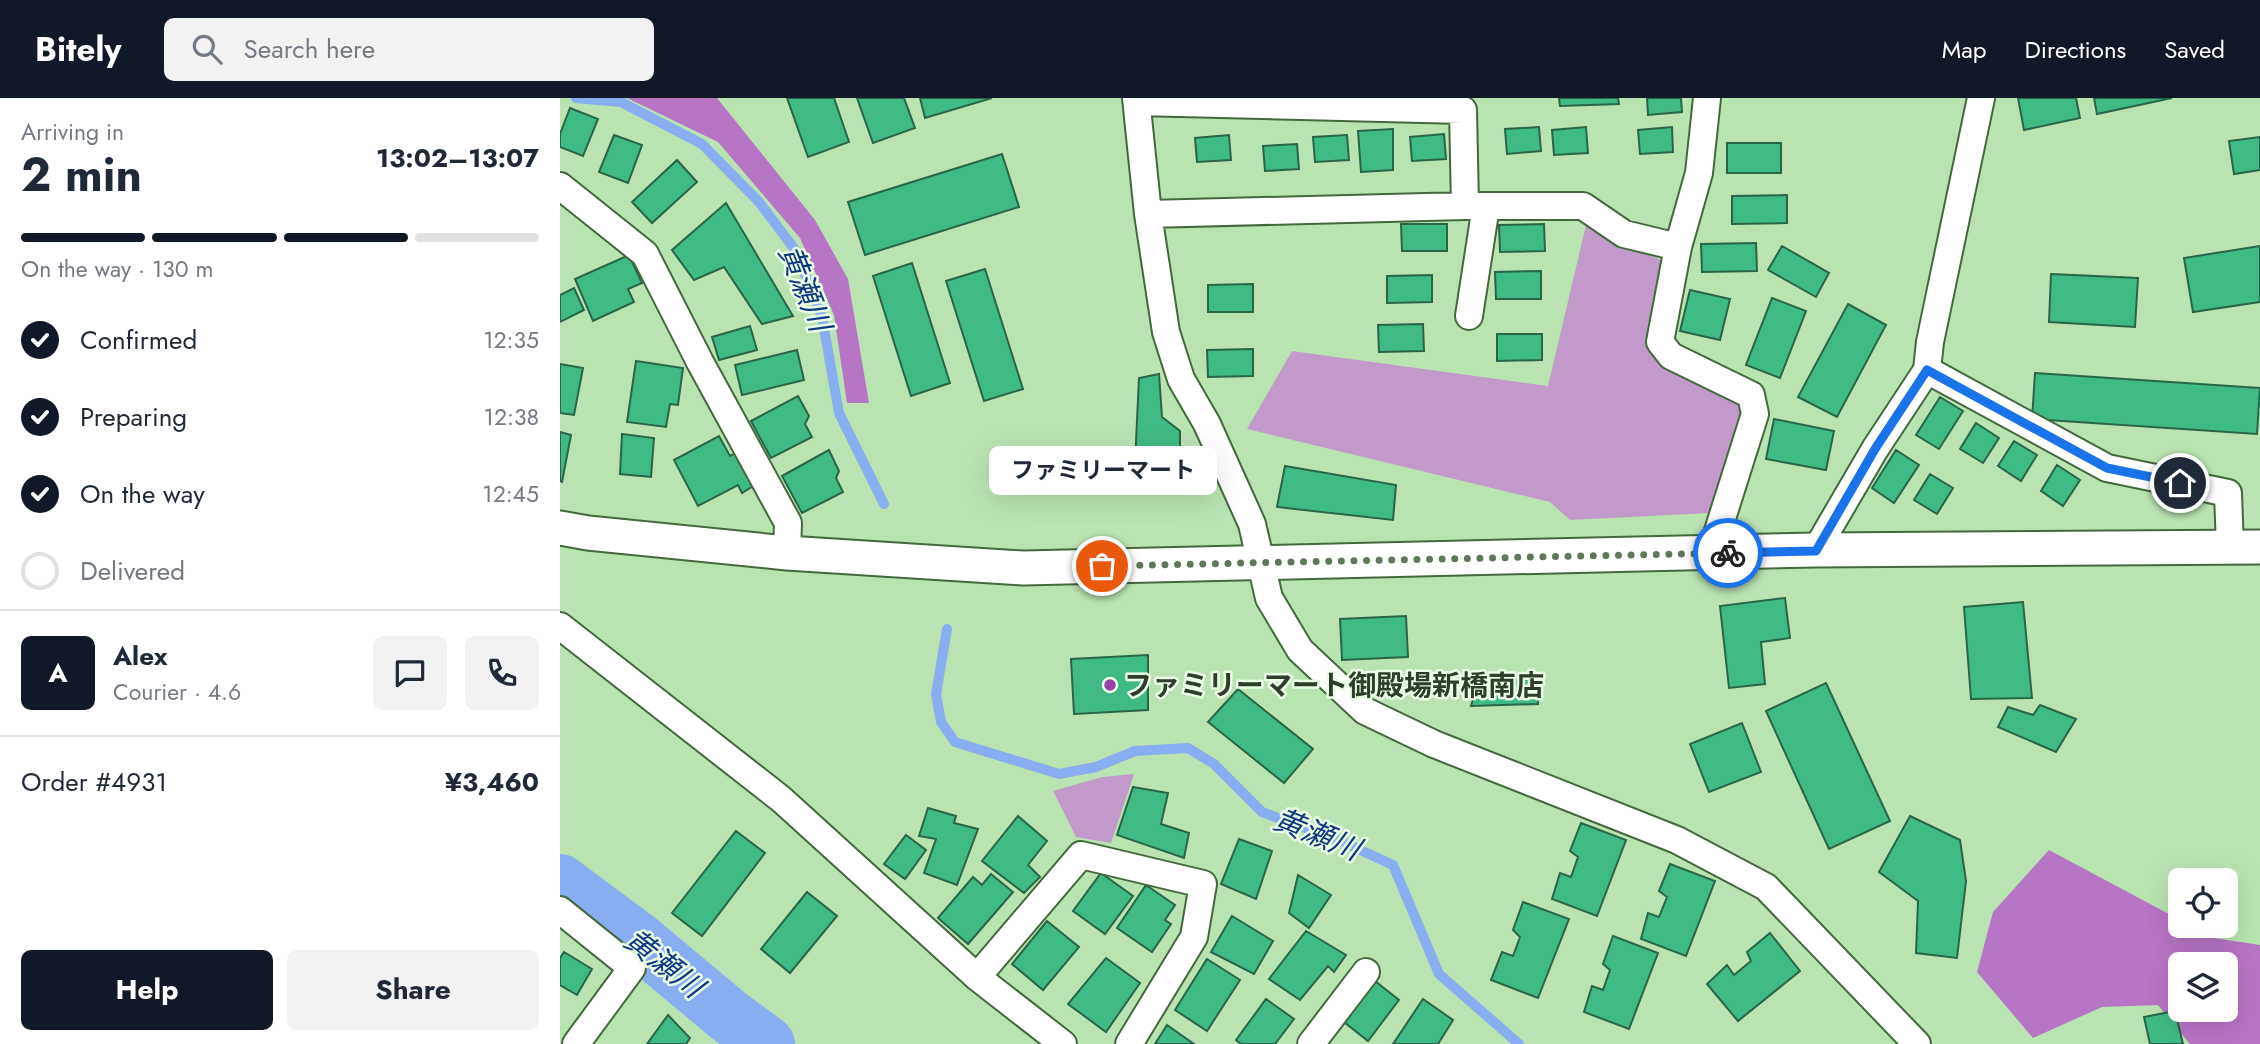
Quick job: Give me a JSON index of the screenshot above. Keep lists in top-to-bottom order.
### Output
{
  "water": ["黄瀬川"],
  "places": ["ファミリーマート", "ファミリーマート御殿場新橋南店"],
  "page": {
    "header": "Bitely",
    "search": "Search here",
    "nav": ["Map", "Directions", "Saved"],
    "heading": ["2 min", "Arriving in", "13:02–13:07"],
    "panel": [
      "Alex",
      "Courier · 4.6",
      "Order #4931",
      "¥3,460"
    ],
    "bar": "On the way · 130 m",
    "list": [
      ["Confirmed", "12:35"],
      ["Preparing", "12:38"],
      ["On the way", "12:45"],
      "Delivered"
    ],
    "bubble": "ファミリーマート",
    "round": "A",
    "buttons": ["Help", "Share"]
  }
}
